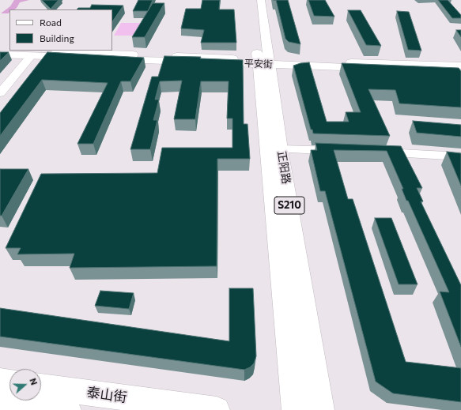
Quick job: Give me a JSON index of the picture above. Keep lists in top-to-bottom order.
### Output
{
  "streets": {
    "main road": [
      "平安街",
      "正阳路",
      "S210",
      "泰山街"
    ]
  },
  "crossings": [
    ["平安街", "正阳路"]
  ],
  "legend": ["Road", "Building"],
  "north": "right"
}
